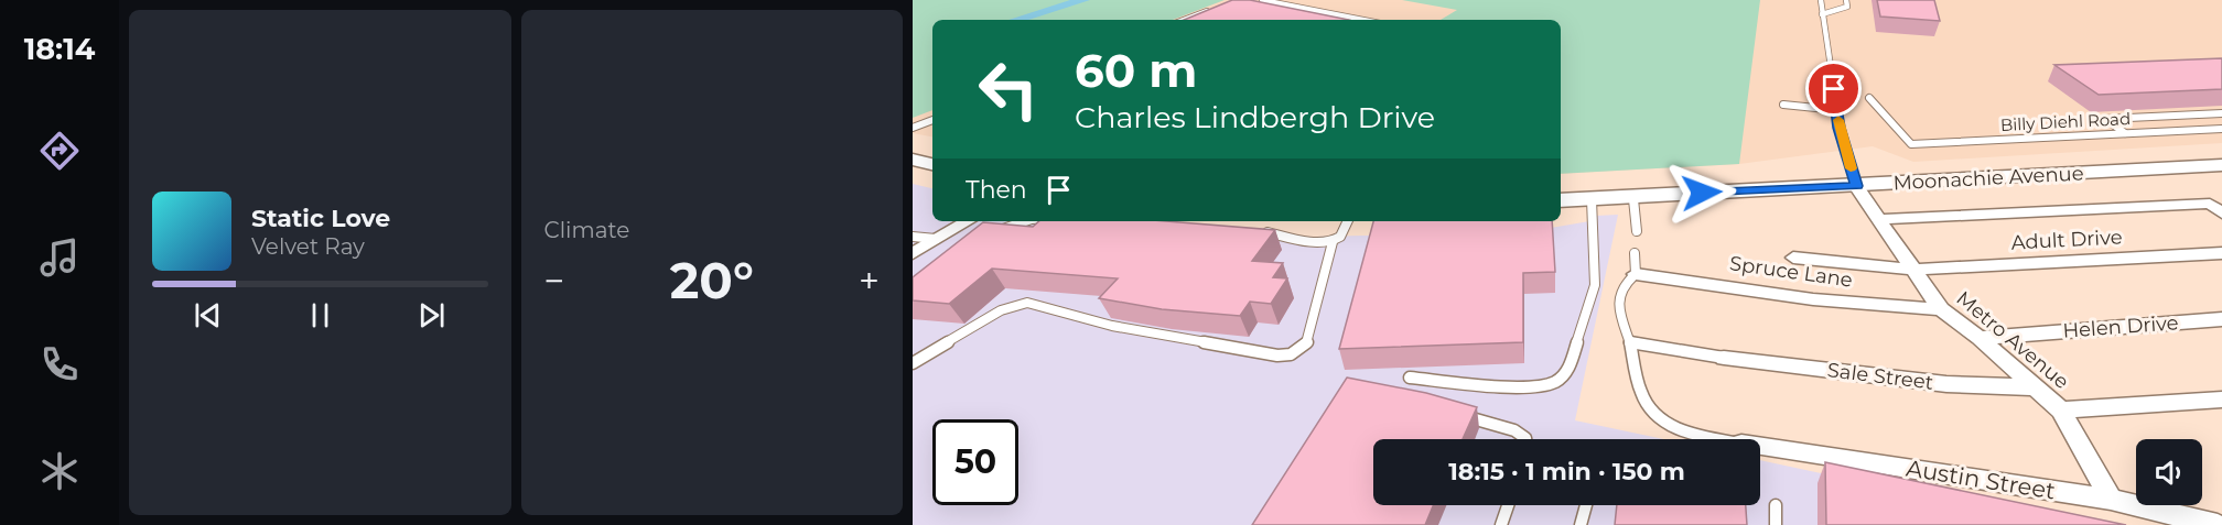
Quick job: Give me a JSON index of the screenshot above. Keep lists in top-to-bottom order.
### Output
{
  "streets": {
    "main road": ["Moonachie Avenue"],
    "street": [
      "Adult Drive",
      "Spruce Lane",
      "Helen Drive",
      "Metro Avenue",
      "Sale Street",
      "Austin Street"
    ],
    "lane": ["Billy Diehl Road"]
  },
  "crossings": [
    ["Moonachie Avenue", "Metro Avenue"],
    ["Adult Drive", "Metro Avenue"],
    ["Spruce Lane", "Metro Avenue"],
    ["Helen Drive", "Metro Avenue"],
    ["Metro Avenue", "Sale Street"],
    ["Metro Avenue", "Austin Street"]
  ],
  "page": {
    "tabs": "18:14",
    "tile": "Climate",
    "turn": ["60 m", "Charles Lindbergh Drive"],
    "then": "Then",
    "song": ["Static Love", "Velvet Ray"],
    "heat": ["−", "20°", "+"],
    "limit": "50",
    "trip": "18:15 · 1 min · 150 m"
  }
}
